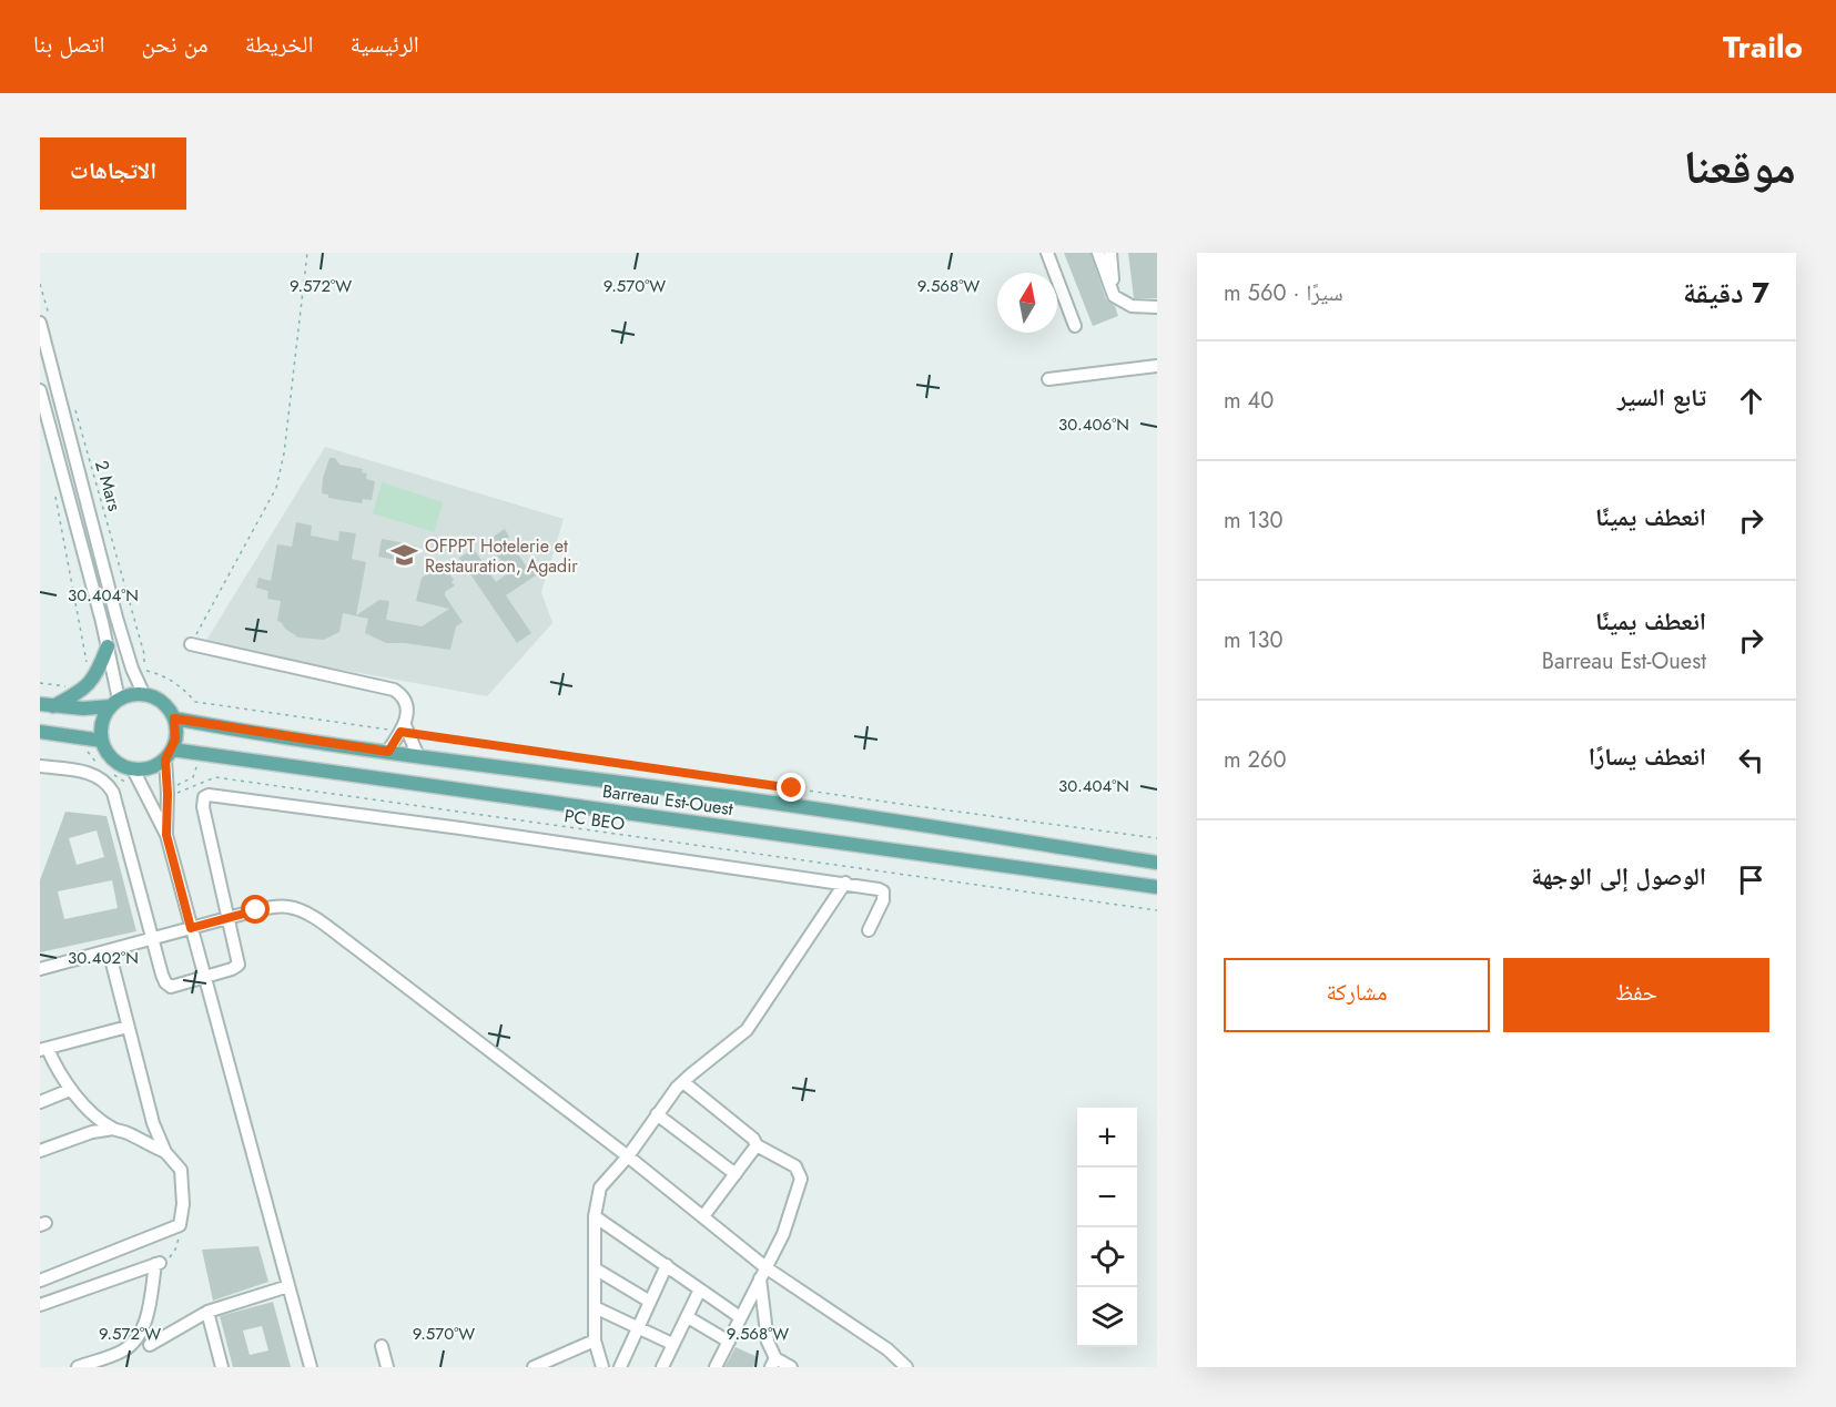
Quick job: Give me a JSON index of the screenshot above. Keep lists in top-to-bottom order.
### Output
{
  "streets": {
    "main road": ["Barreau Est-Ouest"],
    "path": ["2 Mars", "PC BEO"]
  },
  "places": {
    "school or university": ["OFPPT Hotelerie et Restauration, Agadir"]
  },
  "north": "top",
  "page": {
    "header": "Trailo",
    "nav": [
      "الرئيسية",
      "الخريطة",
      "من نحن",
      "اتصل بنا"
    ],
    "title": "موقعنا",
    "buttons": [
      "الاتجاهات",
      ["حفظ", "مشاركة"]
    ],
    "heading": ["7 دقيقة", "سيرًا · 560 m"],
    "list": [
      ["تابع السير", "40 m"],
      ["انعطف يمينًا", "130 m"],
      ["انعطف يمينًا", "Barreau Est-Ouest", "130 m"],
      ["انعطف يسارًا", "260 m"],
      "الوصول إلى الوجهة"
    ],
    "map_buttons": ["+", "−"]
  },
  "coordinates": [
    "9.572°W",
    "9.570°W",
    "9.568°W",
    "30.406°N",
    "30.404°N",
    "30.402°N"
  ]
}
